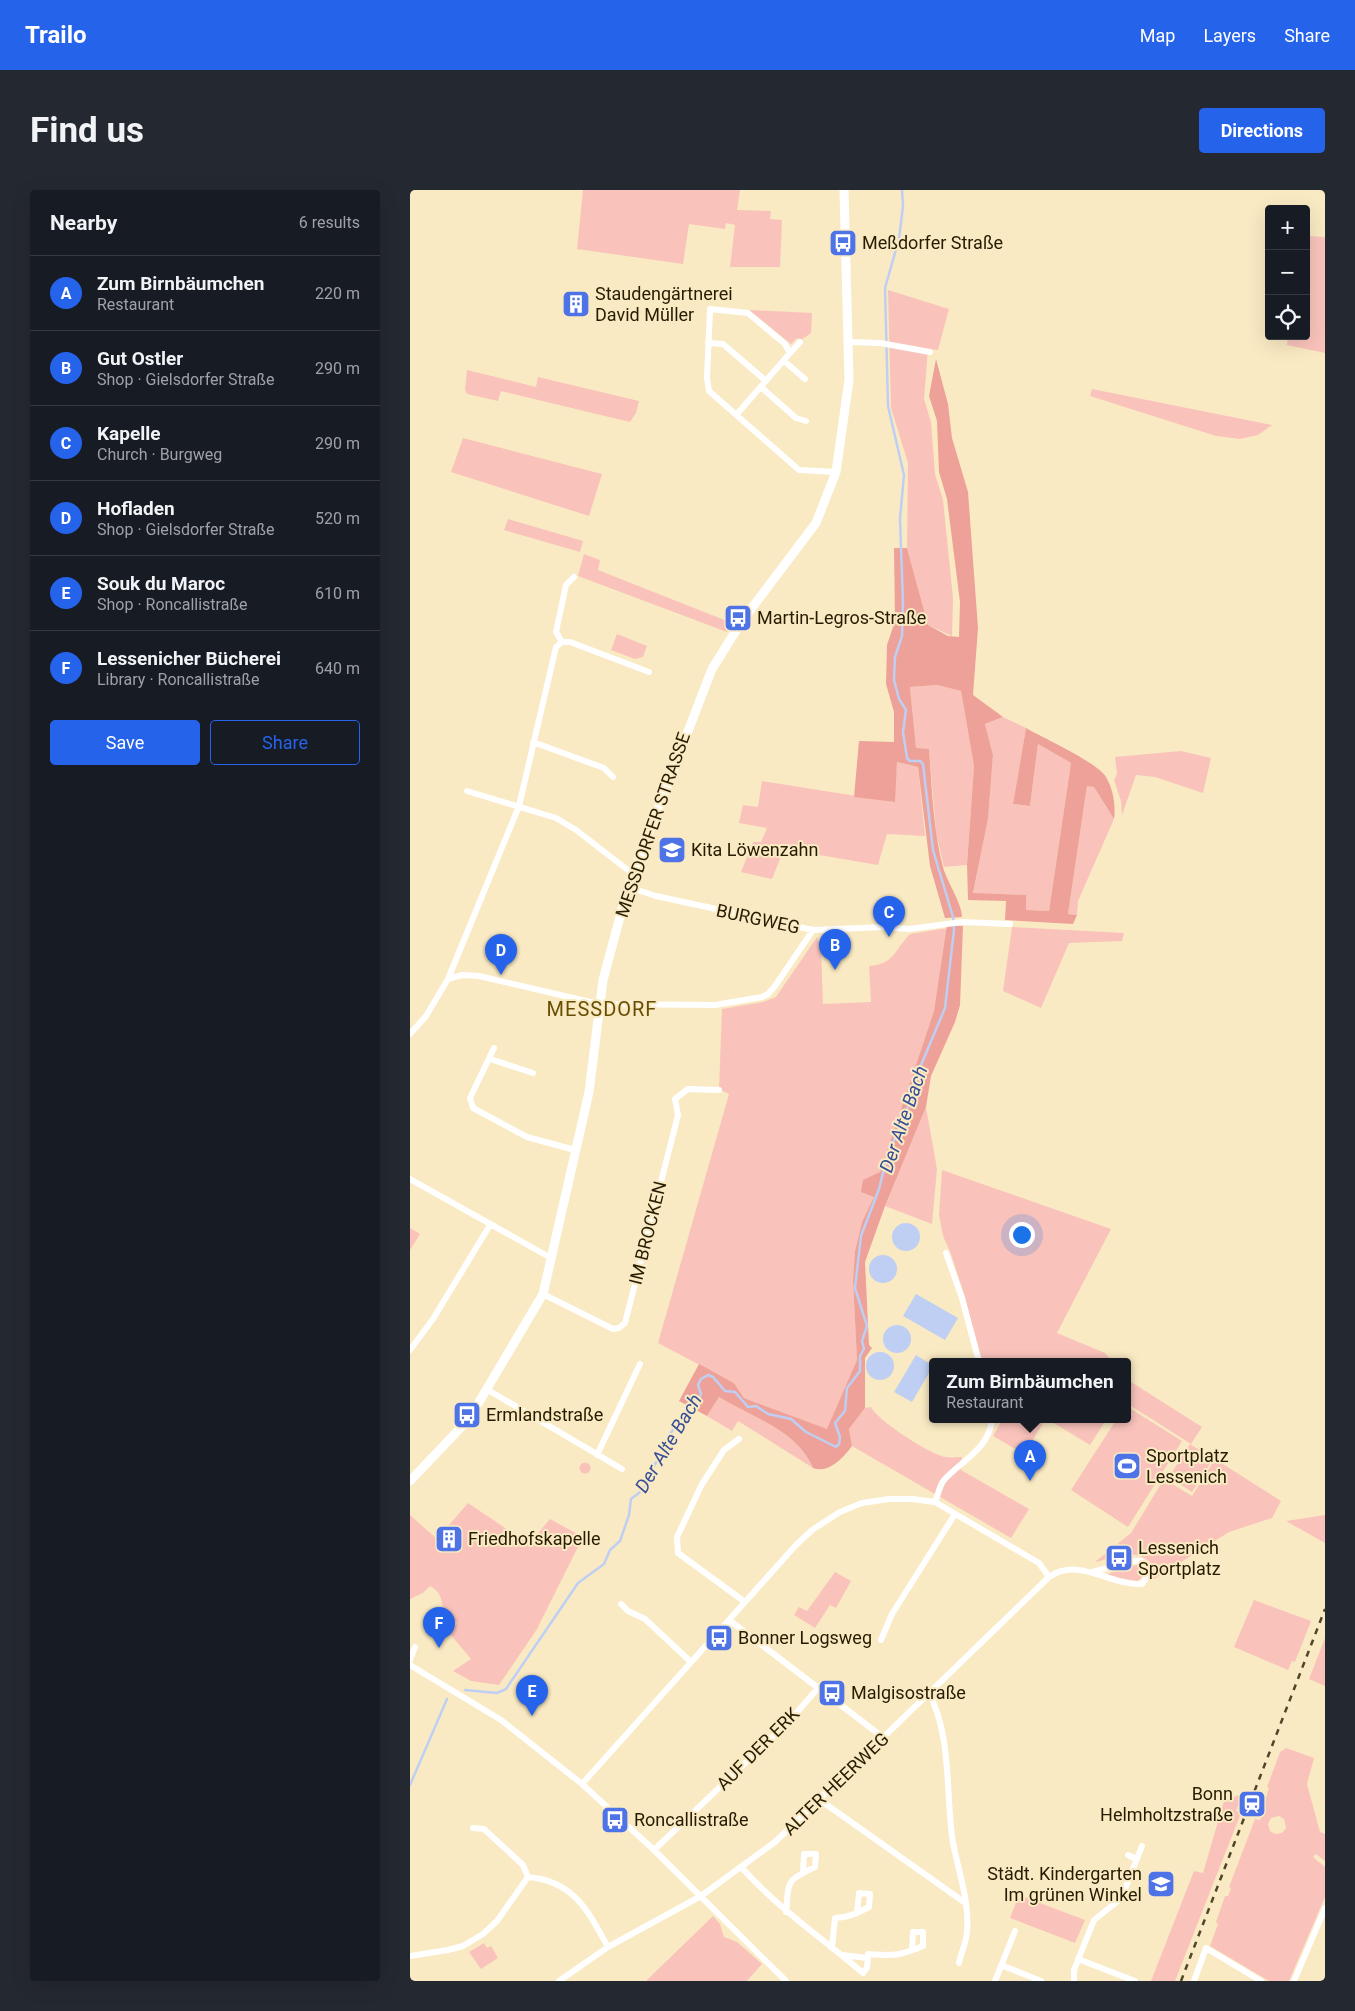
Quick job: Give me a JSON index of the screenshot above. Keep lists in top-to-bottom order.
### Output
{
  "streets": {
    "street": [
      "MESSDORFER STRASSE",
      "BURGWEG",
      "IM BROCKEN",
      "AUF DER ERK",
      "ALTER HEERWEG"
    ]
  },
  "crossings": [
    ["MESSDORFER STRASSE", "BURGWEG"],
    ["MESSDORFER STRASSE", "IM BROCKEN"]
  ],
  "districts": ["MESSDORF"],
  "water": ["Der Alte Bach"],
  "places": {
    "bus stop": [
      "Meßdorfer Straße",
      "Martin-Legros-Straße",
      "Ermlandstraße",
      "Lessenich Sportplatz",
      "Bonner Logsweg",
      "Malgisostraße",
      "Roncallistraße"
    ],
    "building": ["Staudengärtnerei David Müller", "Friedhofskapelle"],
    "school or university": ["Kita Löwenzahn", "Städt. Kindergarten Im grünen Winkel"],
    "sports": ["Sportplatz Lessenich"],
    "station": ["Bonn Helmholtzstraße"]
  },
  "page": {
    "header": "Trailo",
    "nav": ["Map", "Layers", "Share"],
    "buttons": [
      "Directions",
      ["Save", "Share"]
    ],
    "title": "Find us",
    "heading": ["Nearby", "6 results"],
    "map_buttons": ["+", "−"],
    "list": [
      {
        "mark": "A",
        "name": "Zum Birnbäumchen",
        "note": "Restaurant",
        "value": "220 m"
      },
      {
        "mark": "B",
        "name": "Gut Ostler",
        "note": "Shop · Gielsdorfer Straße",
        "value": "290 m"
      },
      {
        "mark": "C",
        "name": "Kapelle",
        "note": "Church · Burgweg",
        "value": "290 m"
      },
      {
        "mark": "D",
        "name": "Hofladen",
        "note": "Shop · Gielsdorfer Straße",
        "value": "520 m"
      },
      {
        "mark": "E",
        "name": "Souk du Maroc",
        "note": "Shop · Roncallistraße",
        "value": "610 m"
      },
      {
        "mark": "F",
        "name": "Lessenicher Bücherei",
        "note": "Library · Roncallistraße",
        "value": "640 m"
      }
    ],
    "pins": [
      "C",
      "B",
      "D",
      "A",
      "F",
      "E"
    ],
    "popup": ["Zum Birnbäumchen", "Restaurant"]
  }
}
